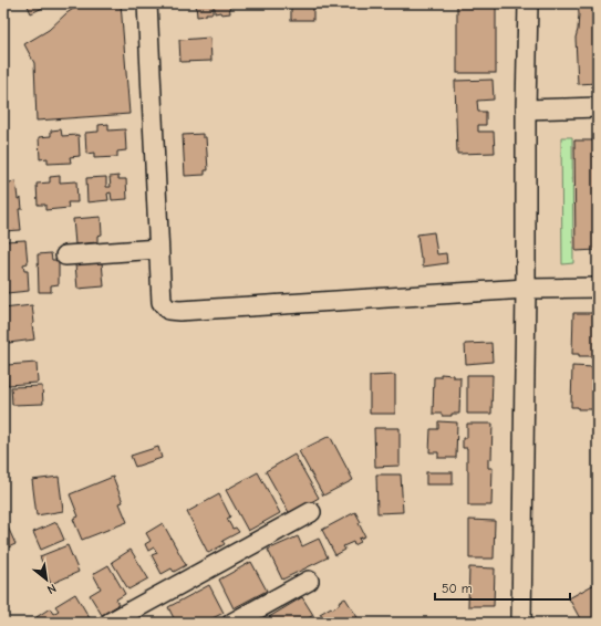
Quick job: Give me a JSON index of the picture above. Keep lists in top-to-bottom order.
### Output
{
  "scale_bar": "50 m",
  "north": "bottom right"
}
